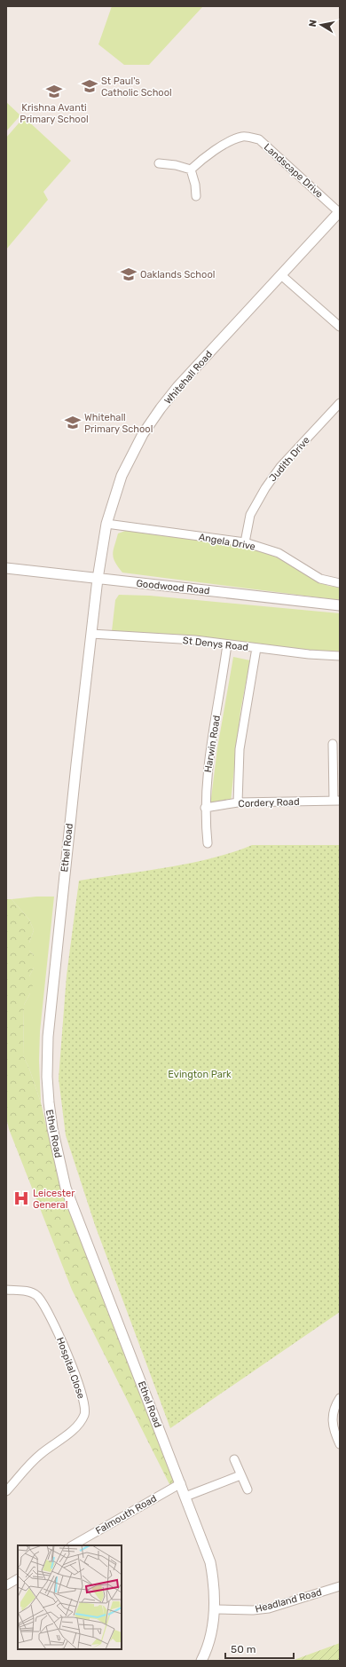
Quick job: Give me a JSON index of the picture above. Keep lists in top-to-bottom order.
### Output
{
  "streets": {
    "street": [
      "Landscape Drive",
      "Whitehall Road",
      "Judith Drive",
      "Angela Drive",
      "Goodwood Road",
      "St Denys Road",
      "Harwin Road",
      "Cordery Road",
      "Ethel Road",
      "Hospital Close",
      "Falmouth Road",
      "Headland Road"
    ]
  },
  "crossings": [
    ["Landscape Drive", "Whitehall Road"],
    ["Whitehall Road", "Angela Drive"],
    ["Whitehall Road", "Goodwood Road"],
    ["Whitehall Road", "Ethel Road"],
    ["Judith Drive", "Angela Drive"],
    ["Goodwood Road", "Ethel Road"],
    ["St Denys Road", "Harwin Road"],
    ["St Denys Road", "Ethel Road"],
    ["Harwin Road", "Cordery Road"],
    ["Ethel Road", "Falmouth Road"],
    ["Ethel Road", "Headland Road"]
  ],
  "parks": ["Evington Park"],
  "places": {
    "school or university": [
      "St Paul's Catholic School",
      "Krishna Avanti Primary School",
      "Oaklands School",
      "Whitehall Primary School"
    ],
    "hospital": ["Leicester General"]
  },
  "scale_bar": "50 m",
  "north": "left"
}
